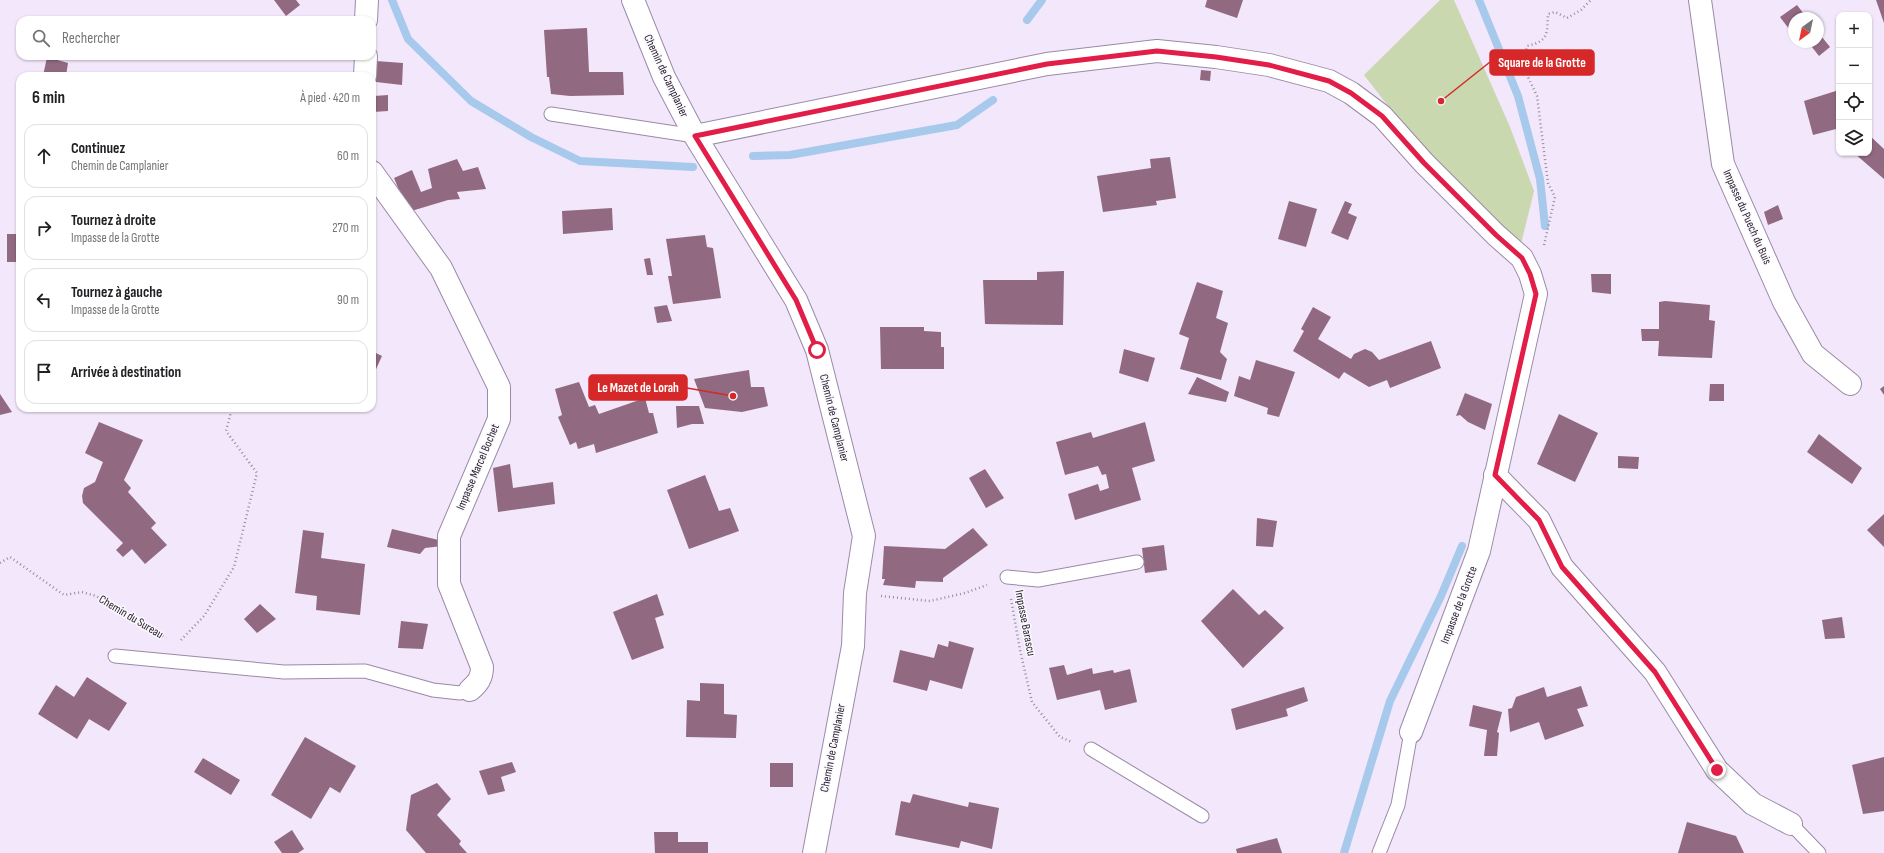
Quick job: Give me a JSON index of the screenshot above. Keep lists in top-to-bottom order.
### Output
{
  "streets": {
    "street": [
      "Chemin de Camplanier",
      "Impasse du Puech du Buis",
      "Impasse Marcel Bochet",
      "Impasse de la Grotte"
    ],
    "path": ["Chemin du Sureau", "Impasse Barascu"]
  },
  "crossings": [
    ["Chemin de Camplanier", "Impasse de la Grotte"],
    ["Chemin de Camplanier", "Impasse Barascu"]
  ],
  "places": ["Square de la Grotte", "Le Mazet de Lorah"],
  "north": "bottom left",
  "page": {
    "map_buttons": ["+", "−"],
    "search": "Rechercher",
    "heading": ["6 min", "À pied · 420 m"],
    "list": [
      ["Continuez", "Chemin de Camplanier", "60 m"],
      ["Tournez à droite", "Impasse de la Grotte", "270 m"],
      ["Tournez à gauche", "Impasse de la Grotte", "90 m"],
      "Arrivée à destination"
    ]
  }
}
